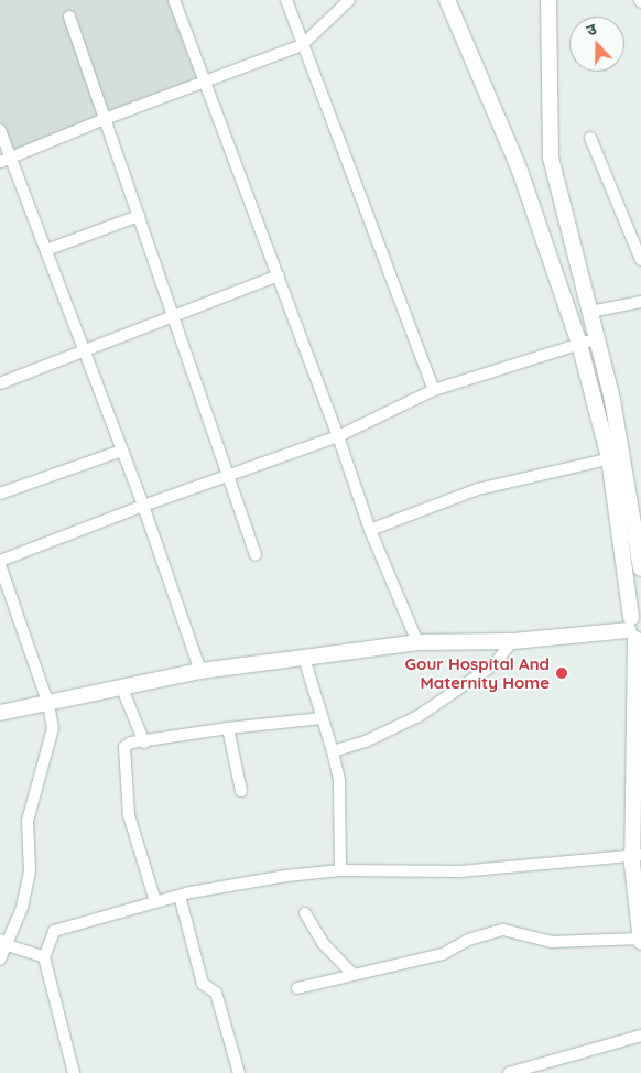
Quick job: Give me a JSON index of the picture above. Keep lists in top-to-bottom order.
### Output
{
  "places": ["Gour Hospital And Maternity Home"],
  "north": "top"
}
